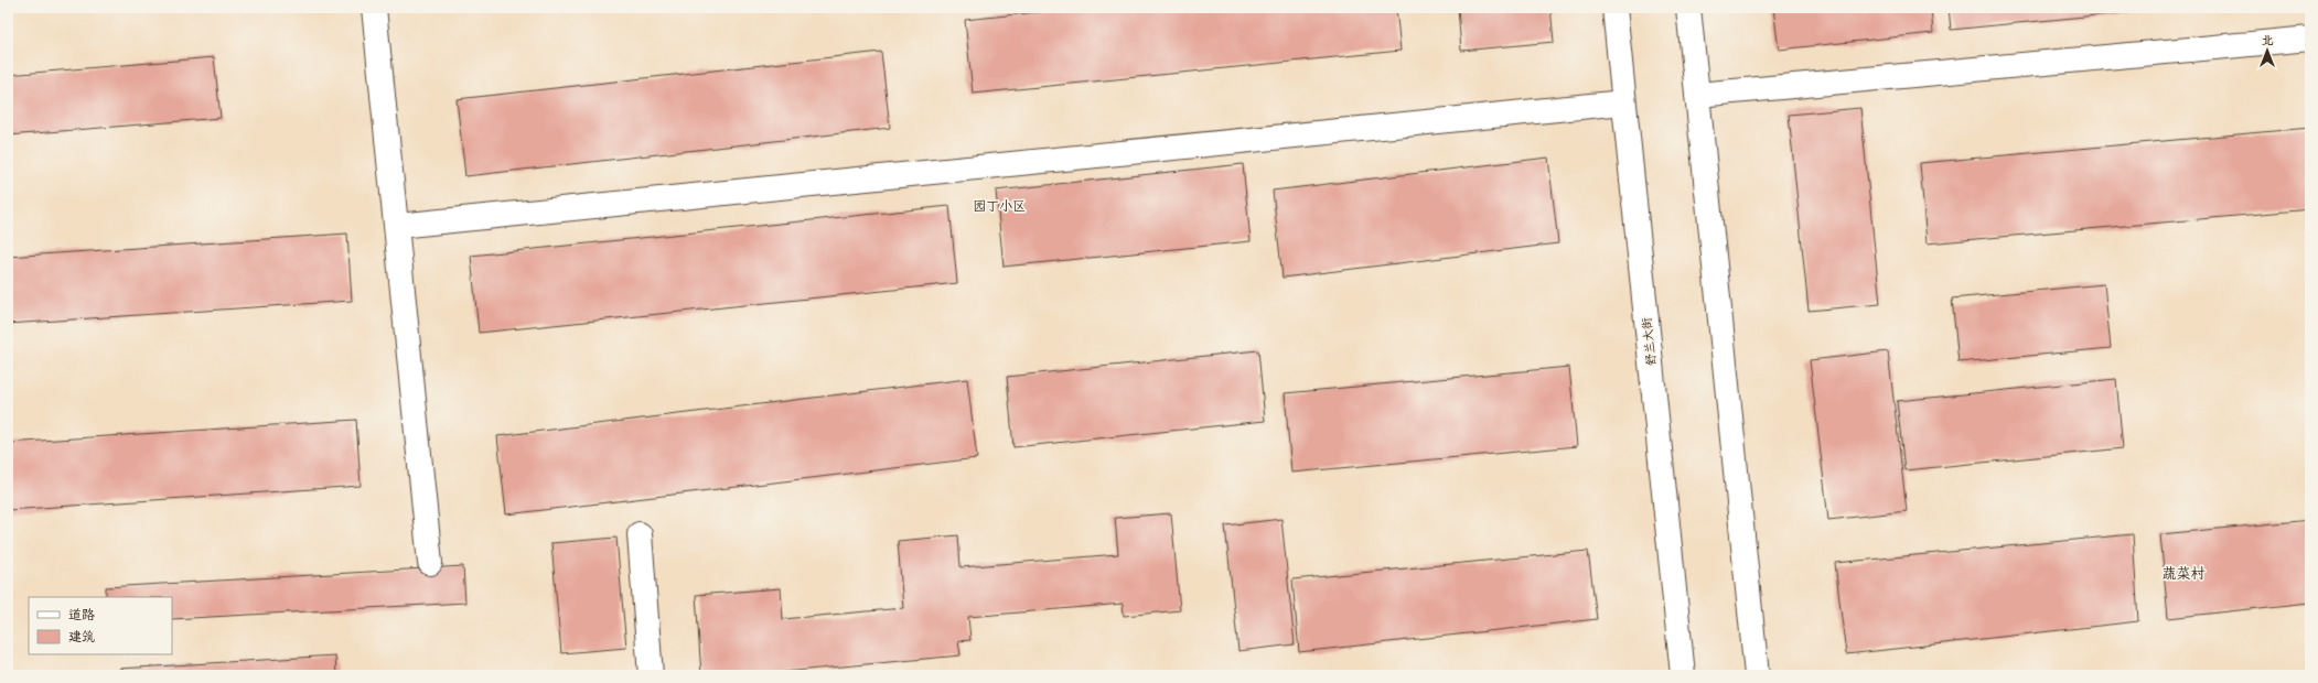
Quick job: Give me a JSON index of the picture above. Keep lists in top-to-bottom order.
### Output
{
  "streets": {
    "street": ["舒兰大街"]
  },
  "districts": ["园丁小区", "蔬菜村"],
  "legend": ["道路", "建筑"],
  "north": "top"
}
